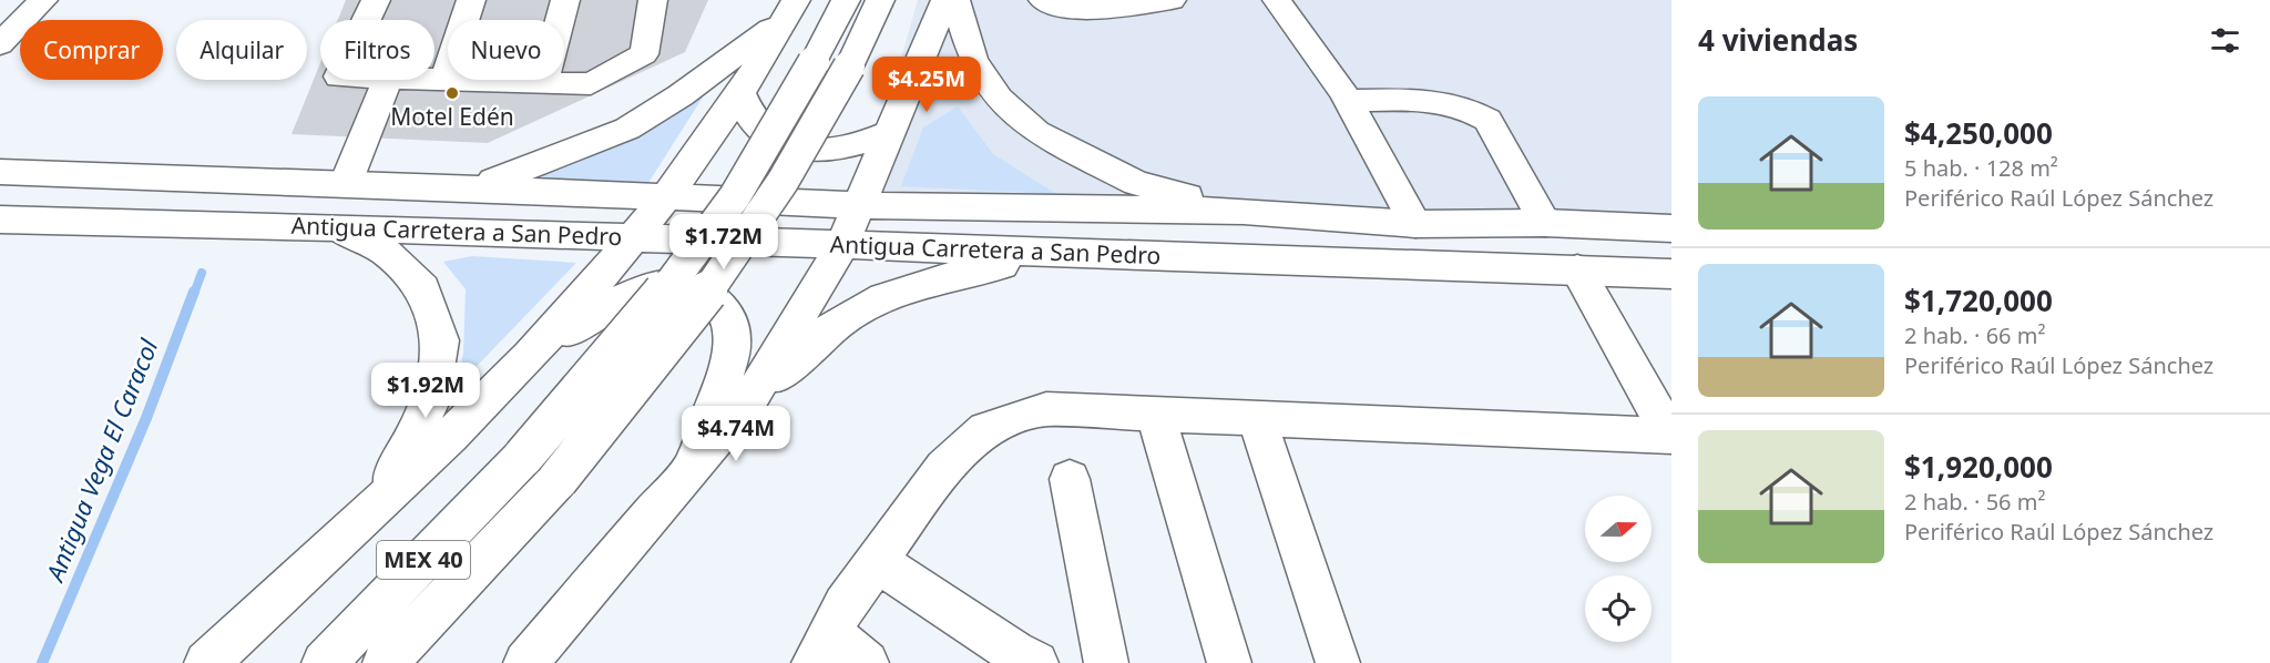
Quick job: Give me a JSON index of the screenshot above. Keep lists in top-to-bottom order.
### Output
{
  "streets": {
    "main road": ["Antigua Carretera a San Pedro", "MEX 40"]
  },
  "water": ["Antigua Vega El Caracol"],
  "places": ["Motel Edén"],
  "north": "right",
  "page": {
    "heading": "4 viviendas",
    "chip": [
      "Comprar",
      "Alquilar",
      "Filtros",
      "Nuevo"
    ],
    "price": [
      "$4.25M",
      "$1.72M",
      "$1.92M",
      "$4.74M"
    ],
    "list": [
      {
        "name": "$4,250,000",
        "note": "5 hab. · 128 m² · Periférico Raúl López Sánchez"
      },
      {
        "name": "$1,720,000",
        "note": "2 hab. · 66 m² · Periférico Raúl López Sánchez"
      },
      {
        "name": "$1,920,000",
        "note": "2 hab. · 56 m² · Periférico Raúl López Sánchez"
      }
    ]
  }
}
